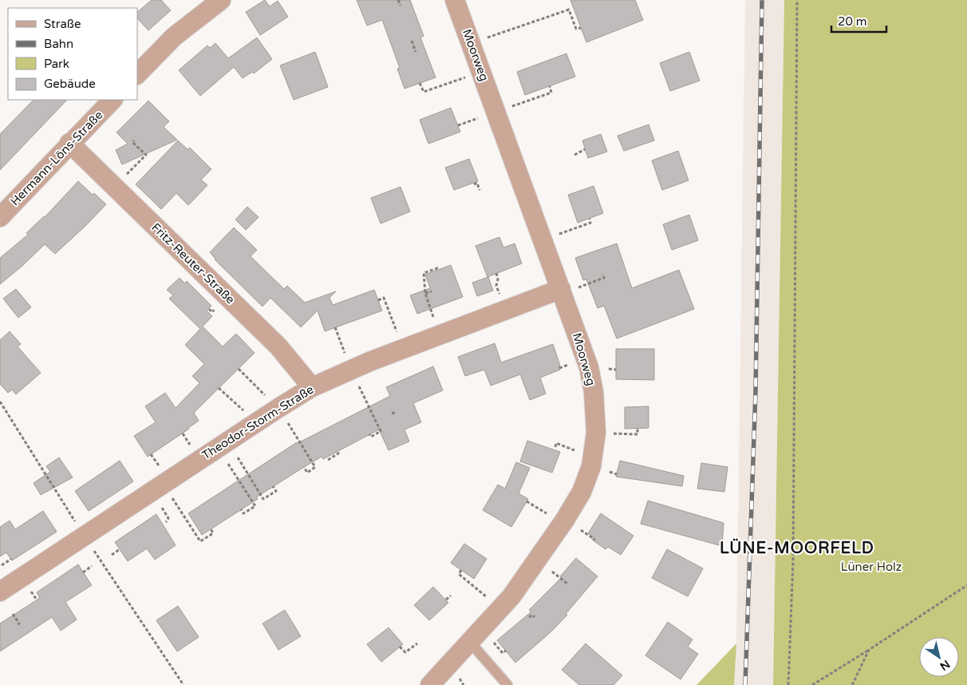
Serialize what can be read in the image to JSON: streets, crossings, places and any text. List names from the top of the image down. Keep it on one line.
{"streets":{"street":["Moorweg","Hermann-Löns-Straße","Fritz-Reuter-Straße","Theodor-Storm-Straße"]},"crossings":[["Moorweg","Theodor-Storm-Straße"],["Hermann-Löns-Straße","Fritz-Reuter-Straße"],["Fritz-Reuter-Straße","Theodor-Storm-Straße"]],"districts":["LÜNE-MOORFELD"],"parks":["Lüner Holz"],"legend":["Straße","Bahn","Park","Gebäude"],"scale_bar":"20 m","north":"bottom right"}
